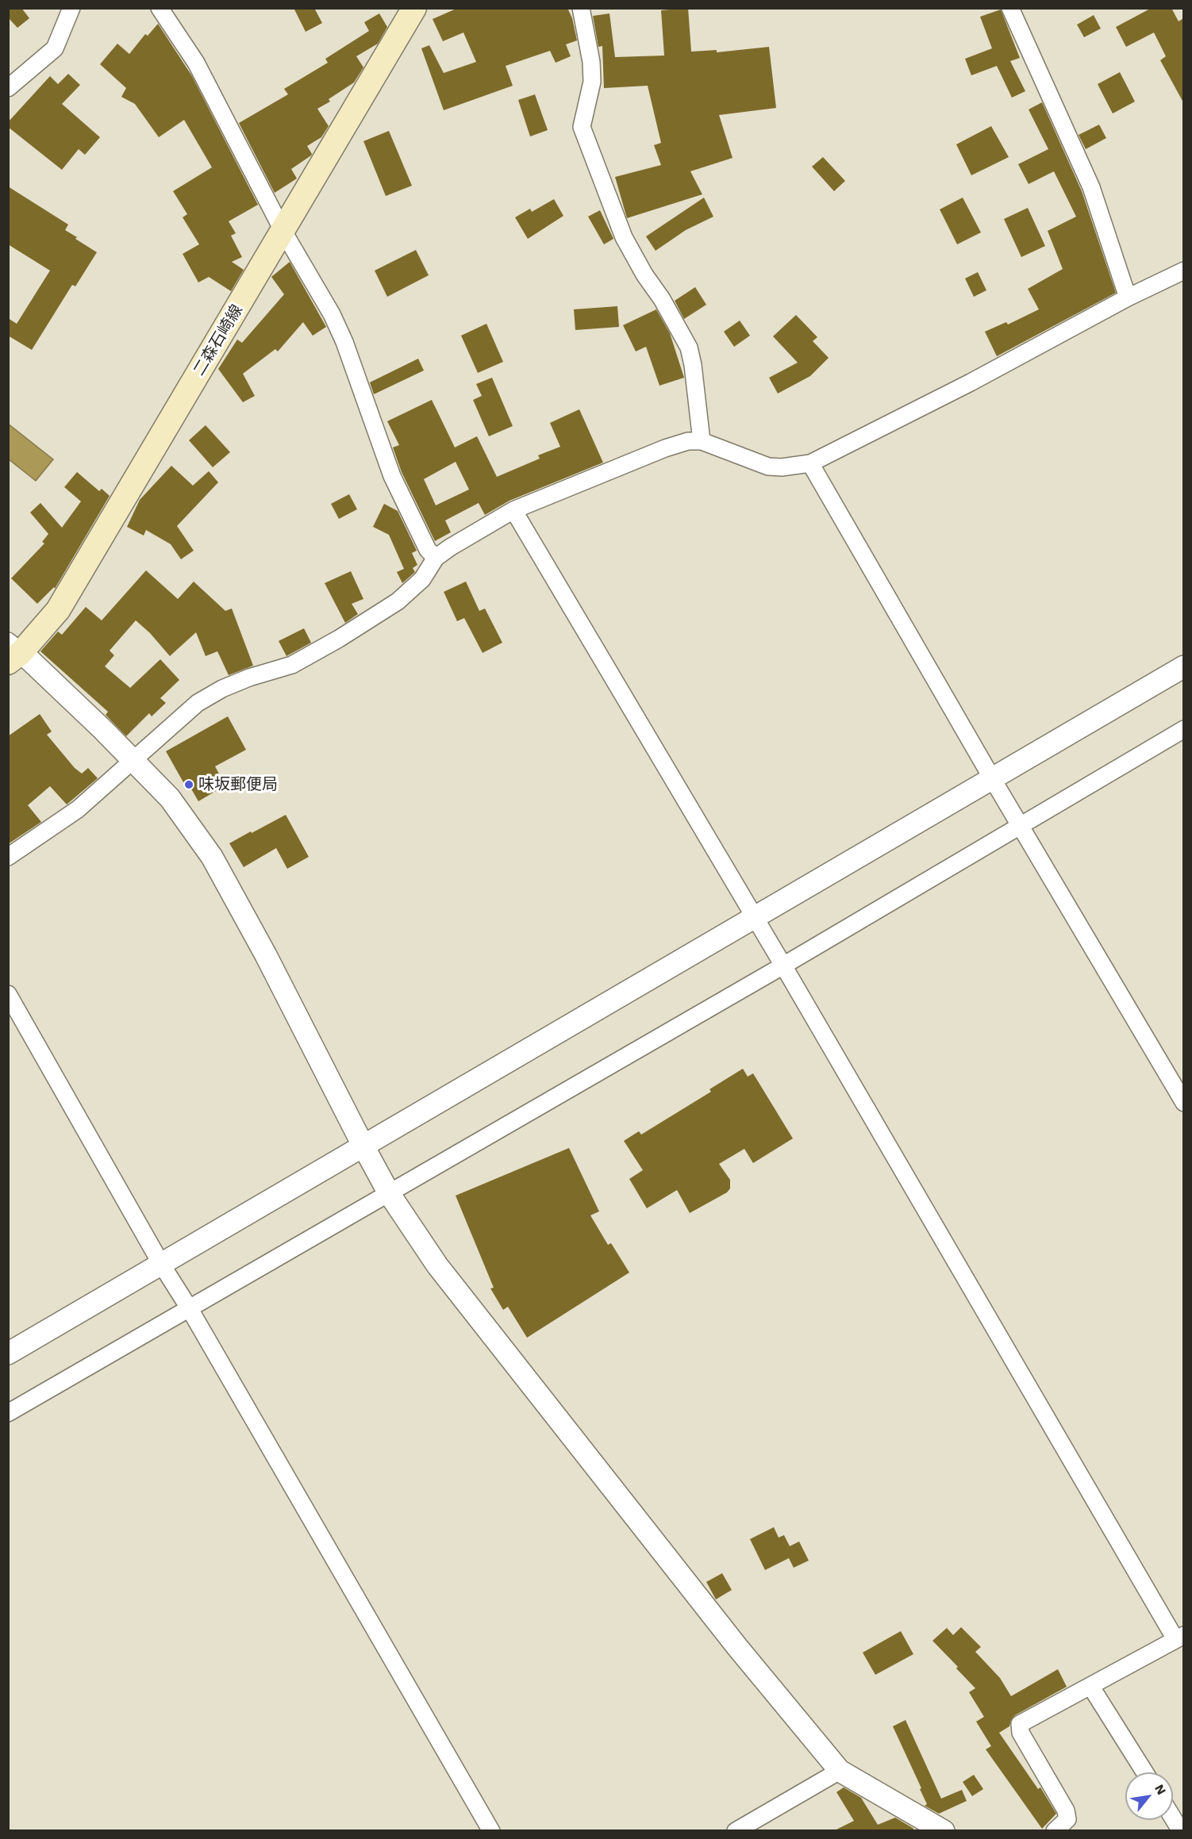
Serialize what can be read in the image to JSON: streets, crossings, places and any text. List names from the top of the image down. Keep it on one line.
{"streets":{"main road":["二森石崎線"]},"places":["味坂郵便局"],"north":"top right"}
